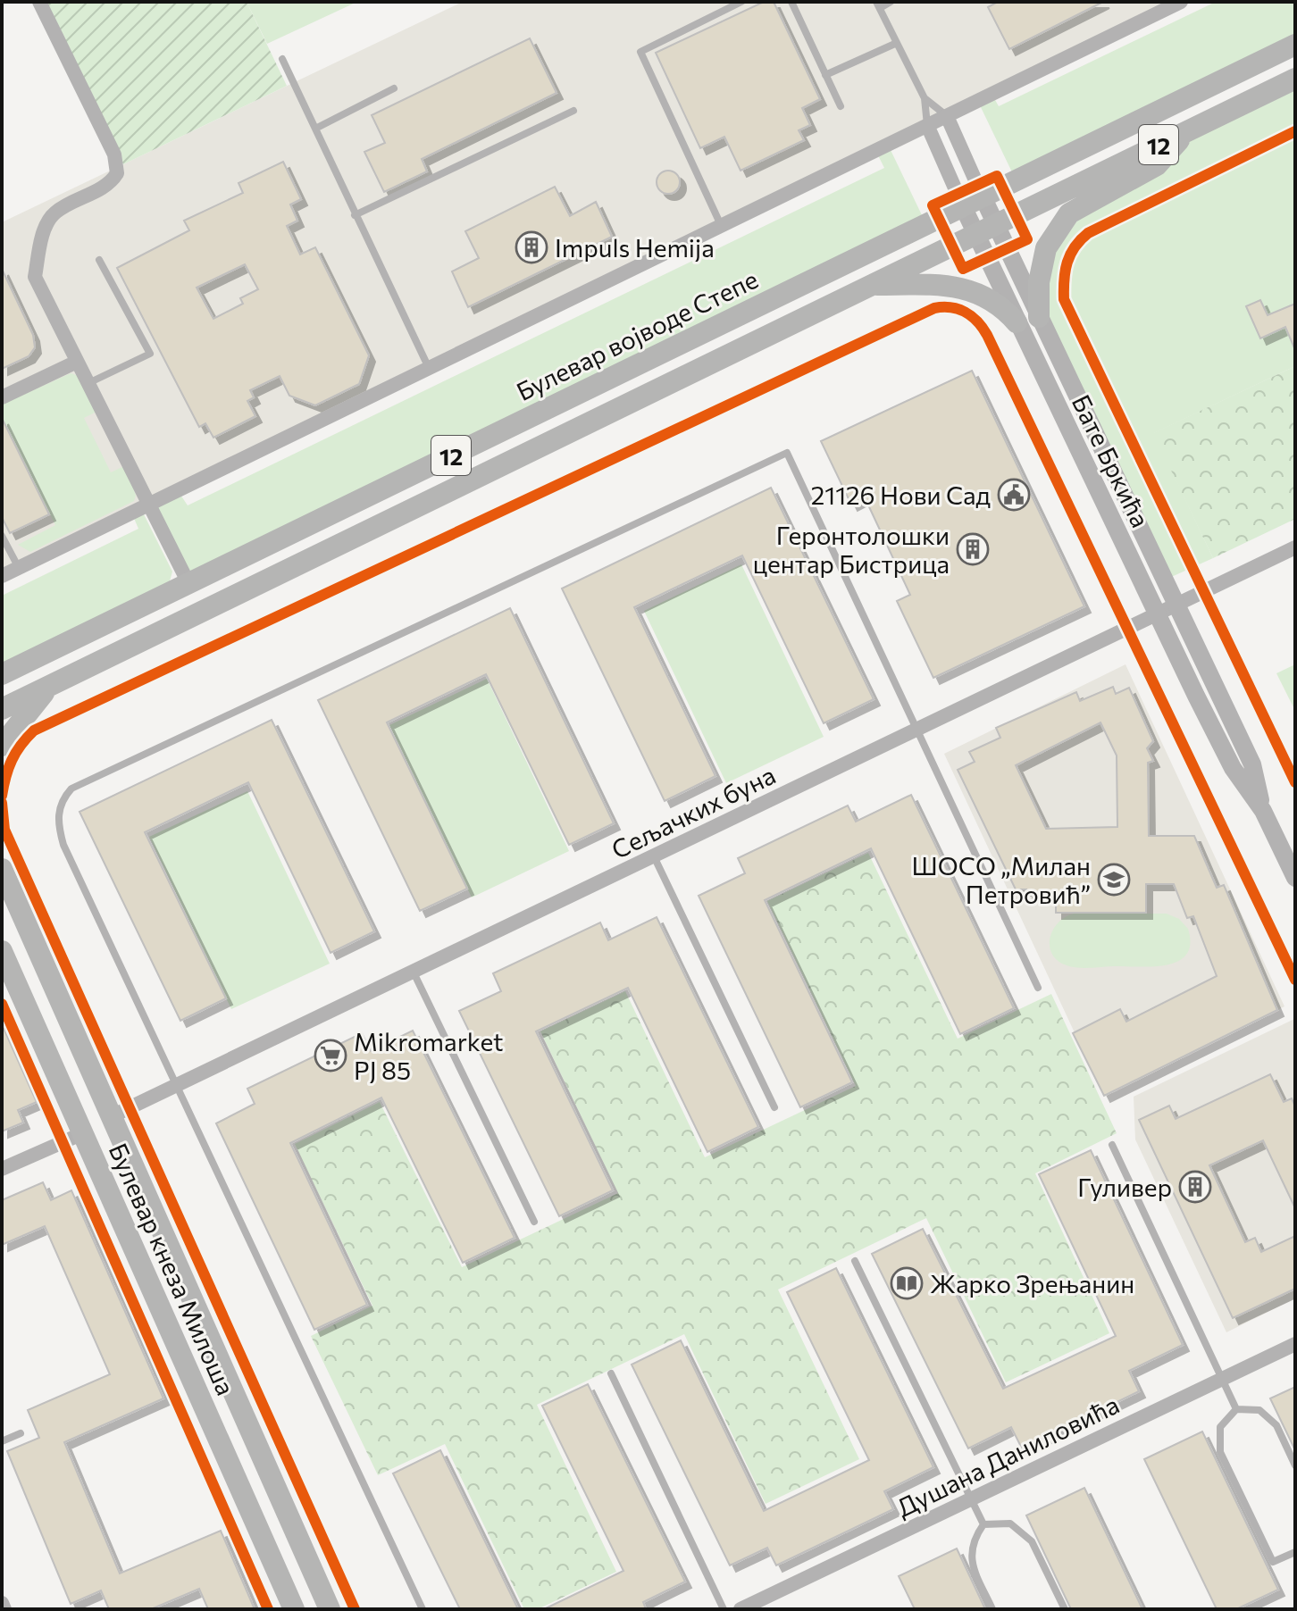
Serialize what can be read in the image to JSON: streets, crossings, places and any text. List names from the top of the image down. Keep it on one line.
{"streets":{"main road":["12","Булевар војводе Степе","Булевар кнеза Милоша"],"street":["Бате Бркића","Сељачких буна","Душана Даниловића"]},"crossings":[["12","Бате Бркића"],["Булевар војводе Степе","Бате Бркића"],["Бате Бркића","Сељачких буна"],["Сељачких буна","Булевар кнеза Милоша"]],"places":{"building":["Impuls Hemija","Геронтолошки центар Бистрица","Гуливер"],"public building":["21126 Нови Сад"],"school or university":["ШОСО „Милан Петровић”"],"supermarket":["Mikromarket PJ 85"],"library":["Жарко Зрењанин"]}}
